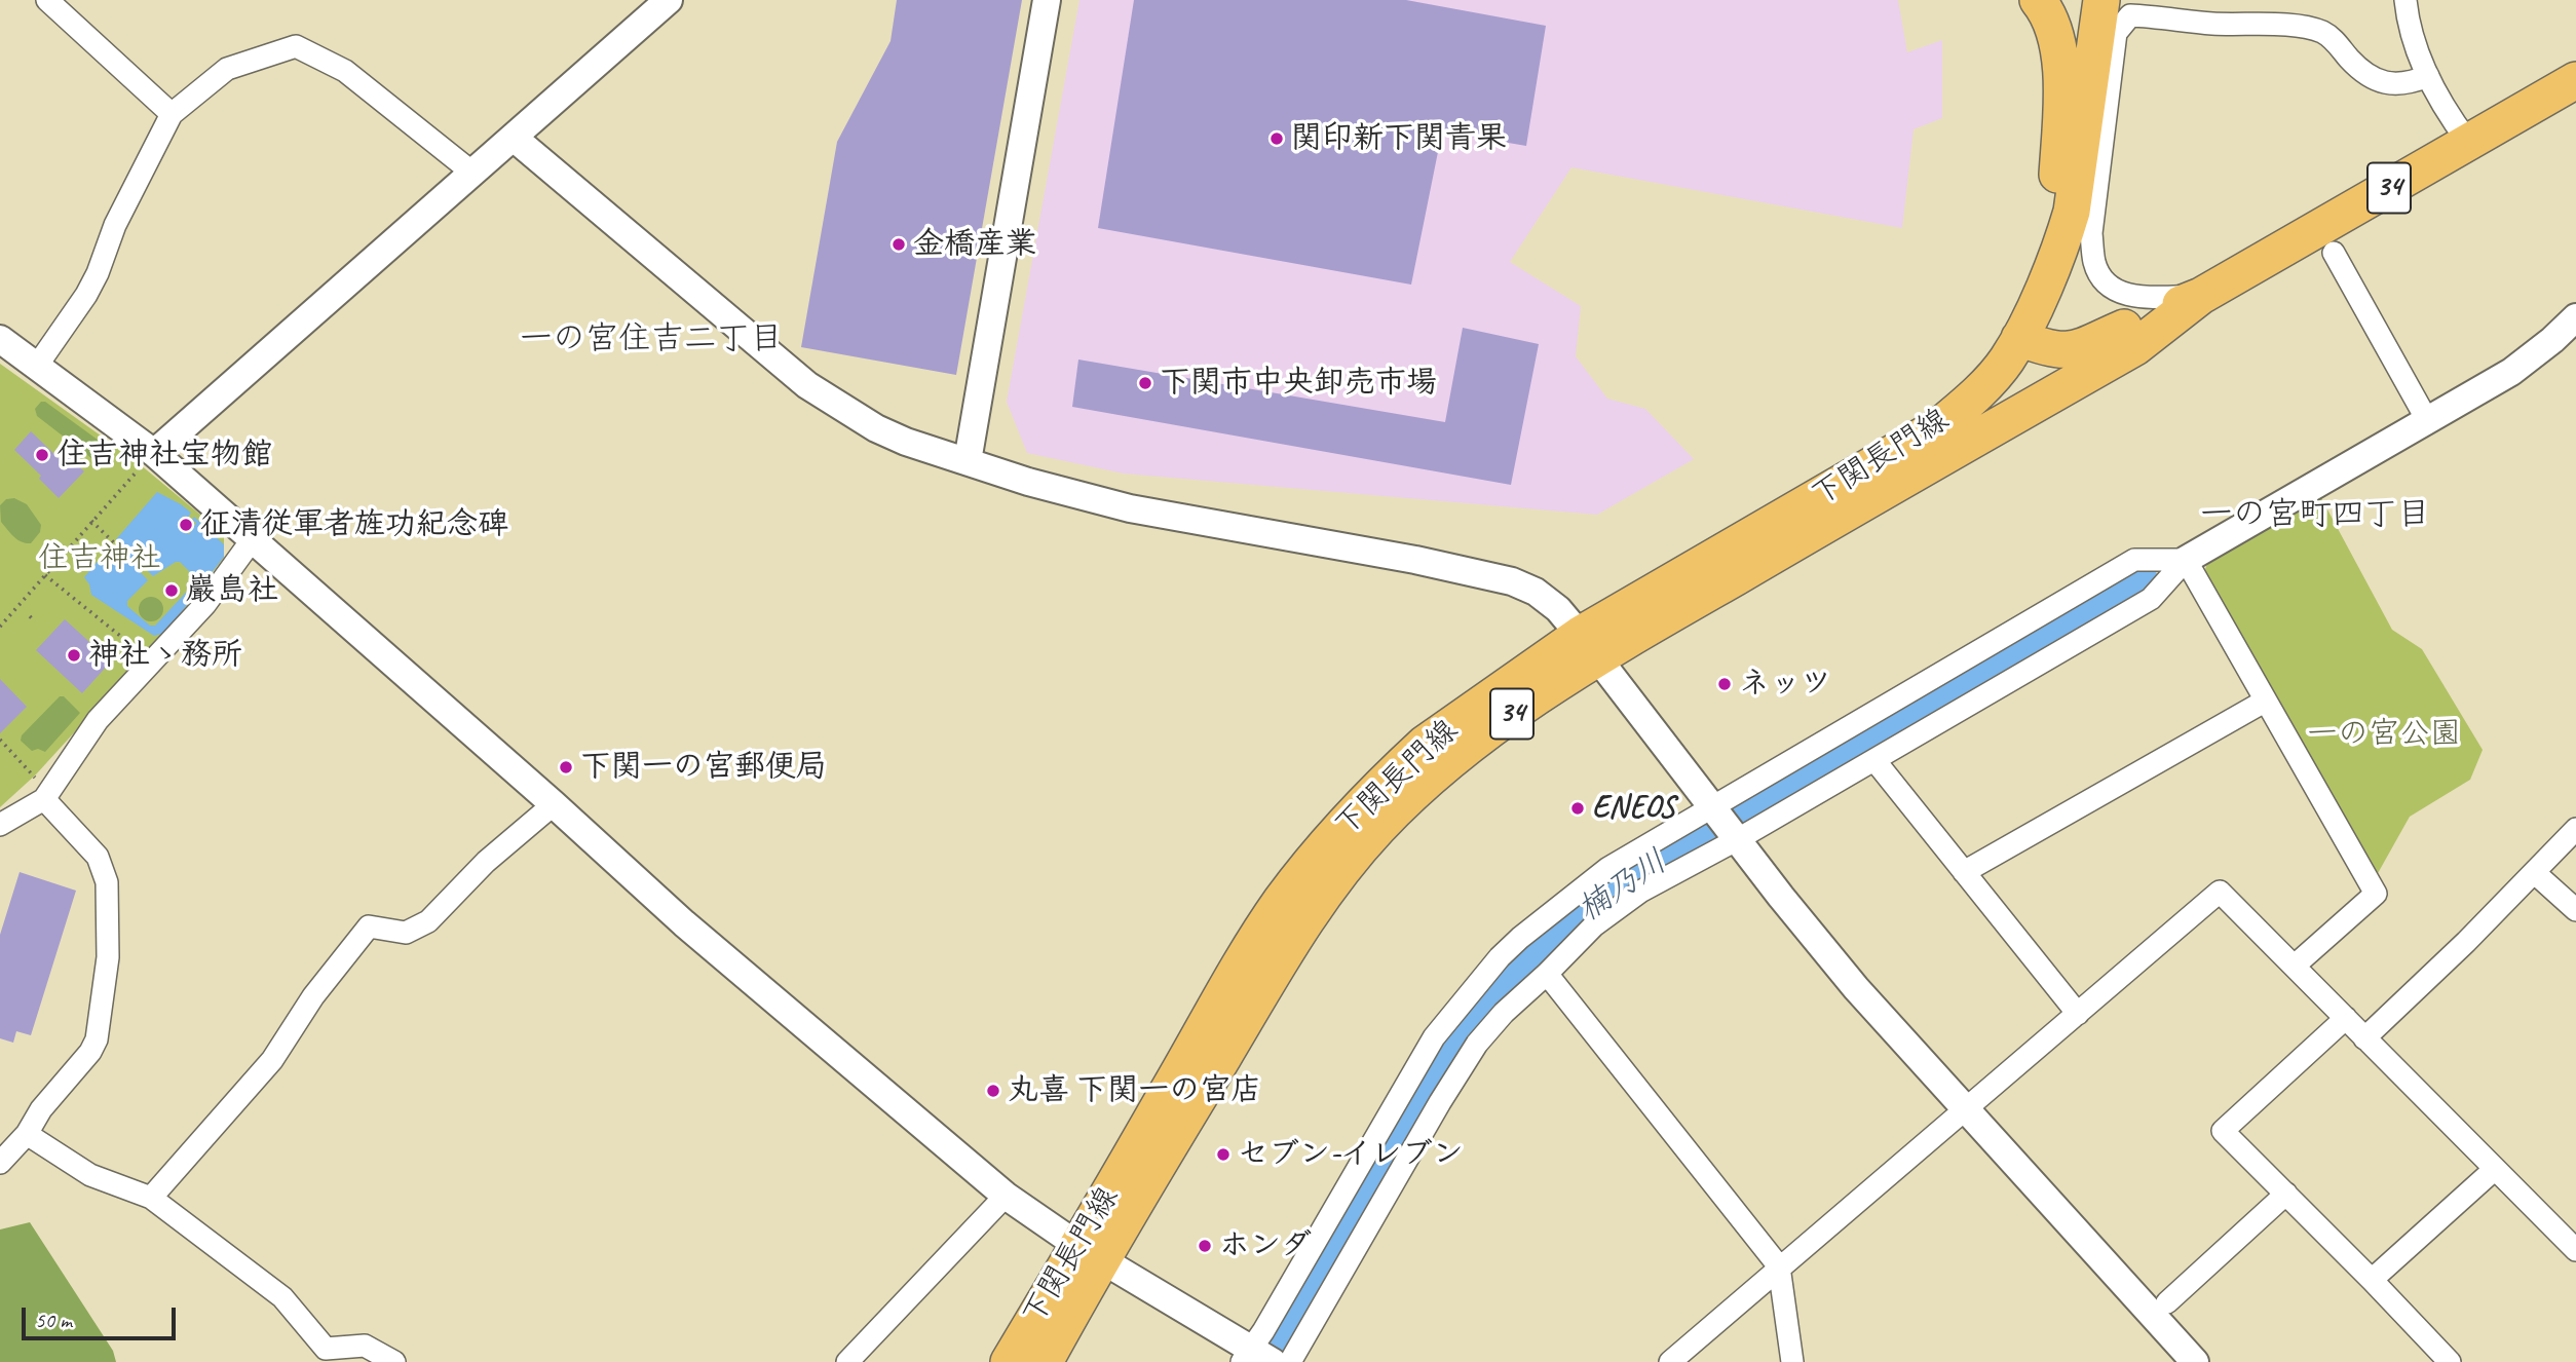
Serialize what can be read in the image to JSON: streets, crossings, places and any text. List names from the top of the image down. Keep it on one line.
{"streets":{"main road":["34","下関長門線"]},"districts":["一の宮住吉二丁目","一の宮町四丁目"],"water":["楠乃川"],"parks":["住吉神社","一の宮公園"],"places":["関印新下関青果","金橋産業","下関市中央卸売市場","住吉神社宝物館","征清従軍者旌功紀念碑","巖島社","神社ゝ務所","ネッツ","下関一の宮郵便局","ENEOS","丸喜 下関一の宮店","セブン-イレブン","ホンダ"],"scale_bar":"50 m"}
